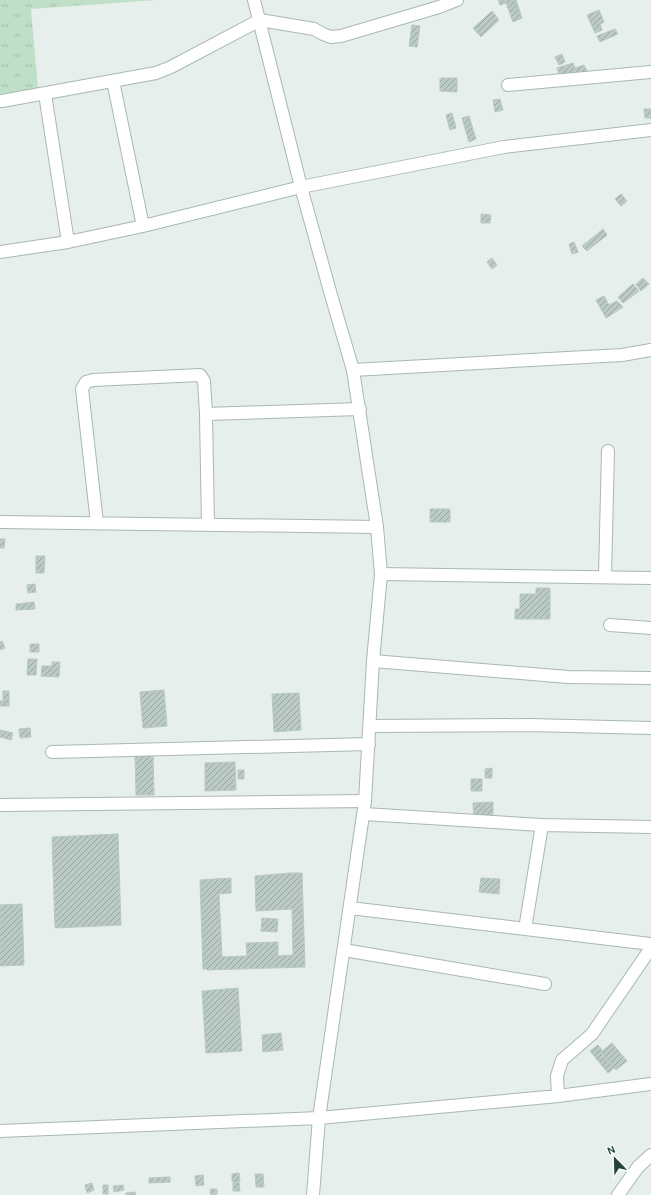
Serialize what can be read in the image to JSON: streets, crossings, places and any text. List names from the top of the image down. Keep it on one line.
{"north":"top left"}
